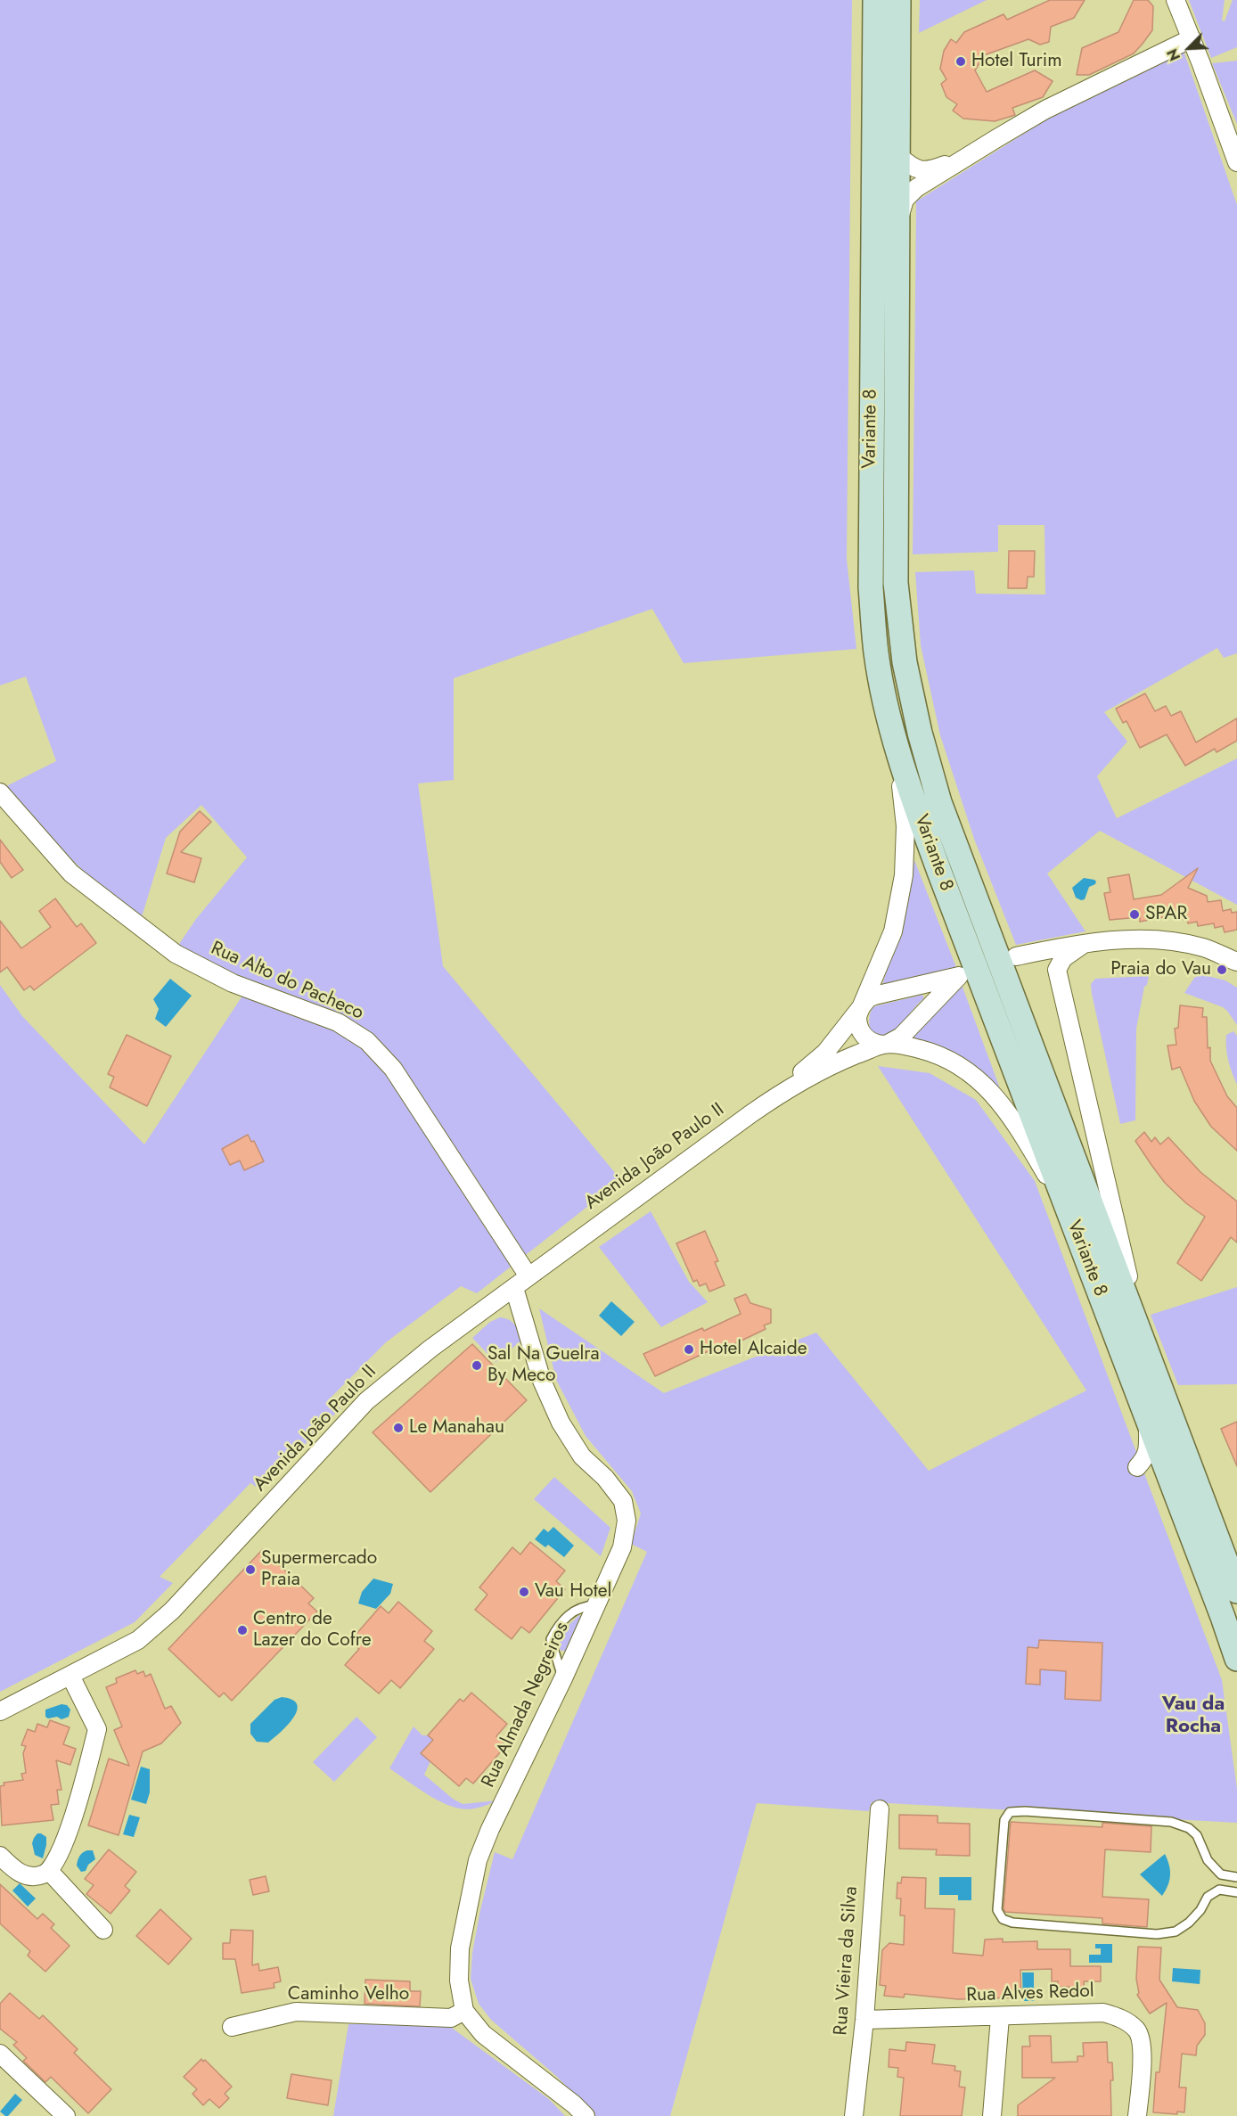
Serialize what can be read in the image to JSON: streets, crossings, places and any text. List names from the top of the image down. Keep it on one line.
{"streets":{"main road":["Variante 8"],"street":["Rua Alto do Pacheco","Avenida João Paulo II","Rua Almada Negreiros","Rua Vieira da Silva","Rua Alves Redol","Caminho Velho"]},"crossings":[["Rua Alto do Pacheco","Avenida João Paulo II"],["Avenida João Paulo II","Rua Almada Negreiros"],["Rua Almada Negreiros","Caminho Velho"],["Rua Vieira da Silva","Rua Alves Redol"]],"districts":["Vau da Rocha"],"places":["Hotel Turim","SPAR","Praia do Vau","Hotel Alcaide","Sal Na Guelra By Meco","Le Manahau","Supermercado Praia","Vau Hotel","Centro de Lazer do Cofre"],"north":"bottom left"}
